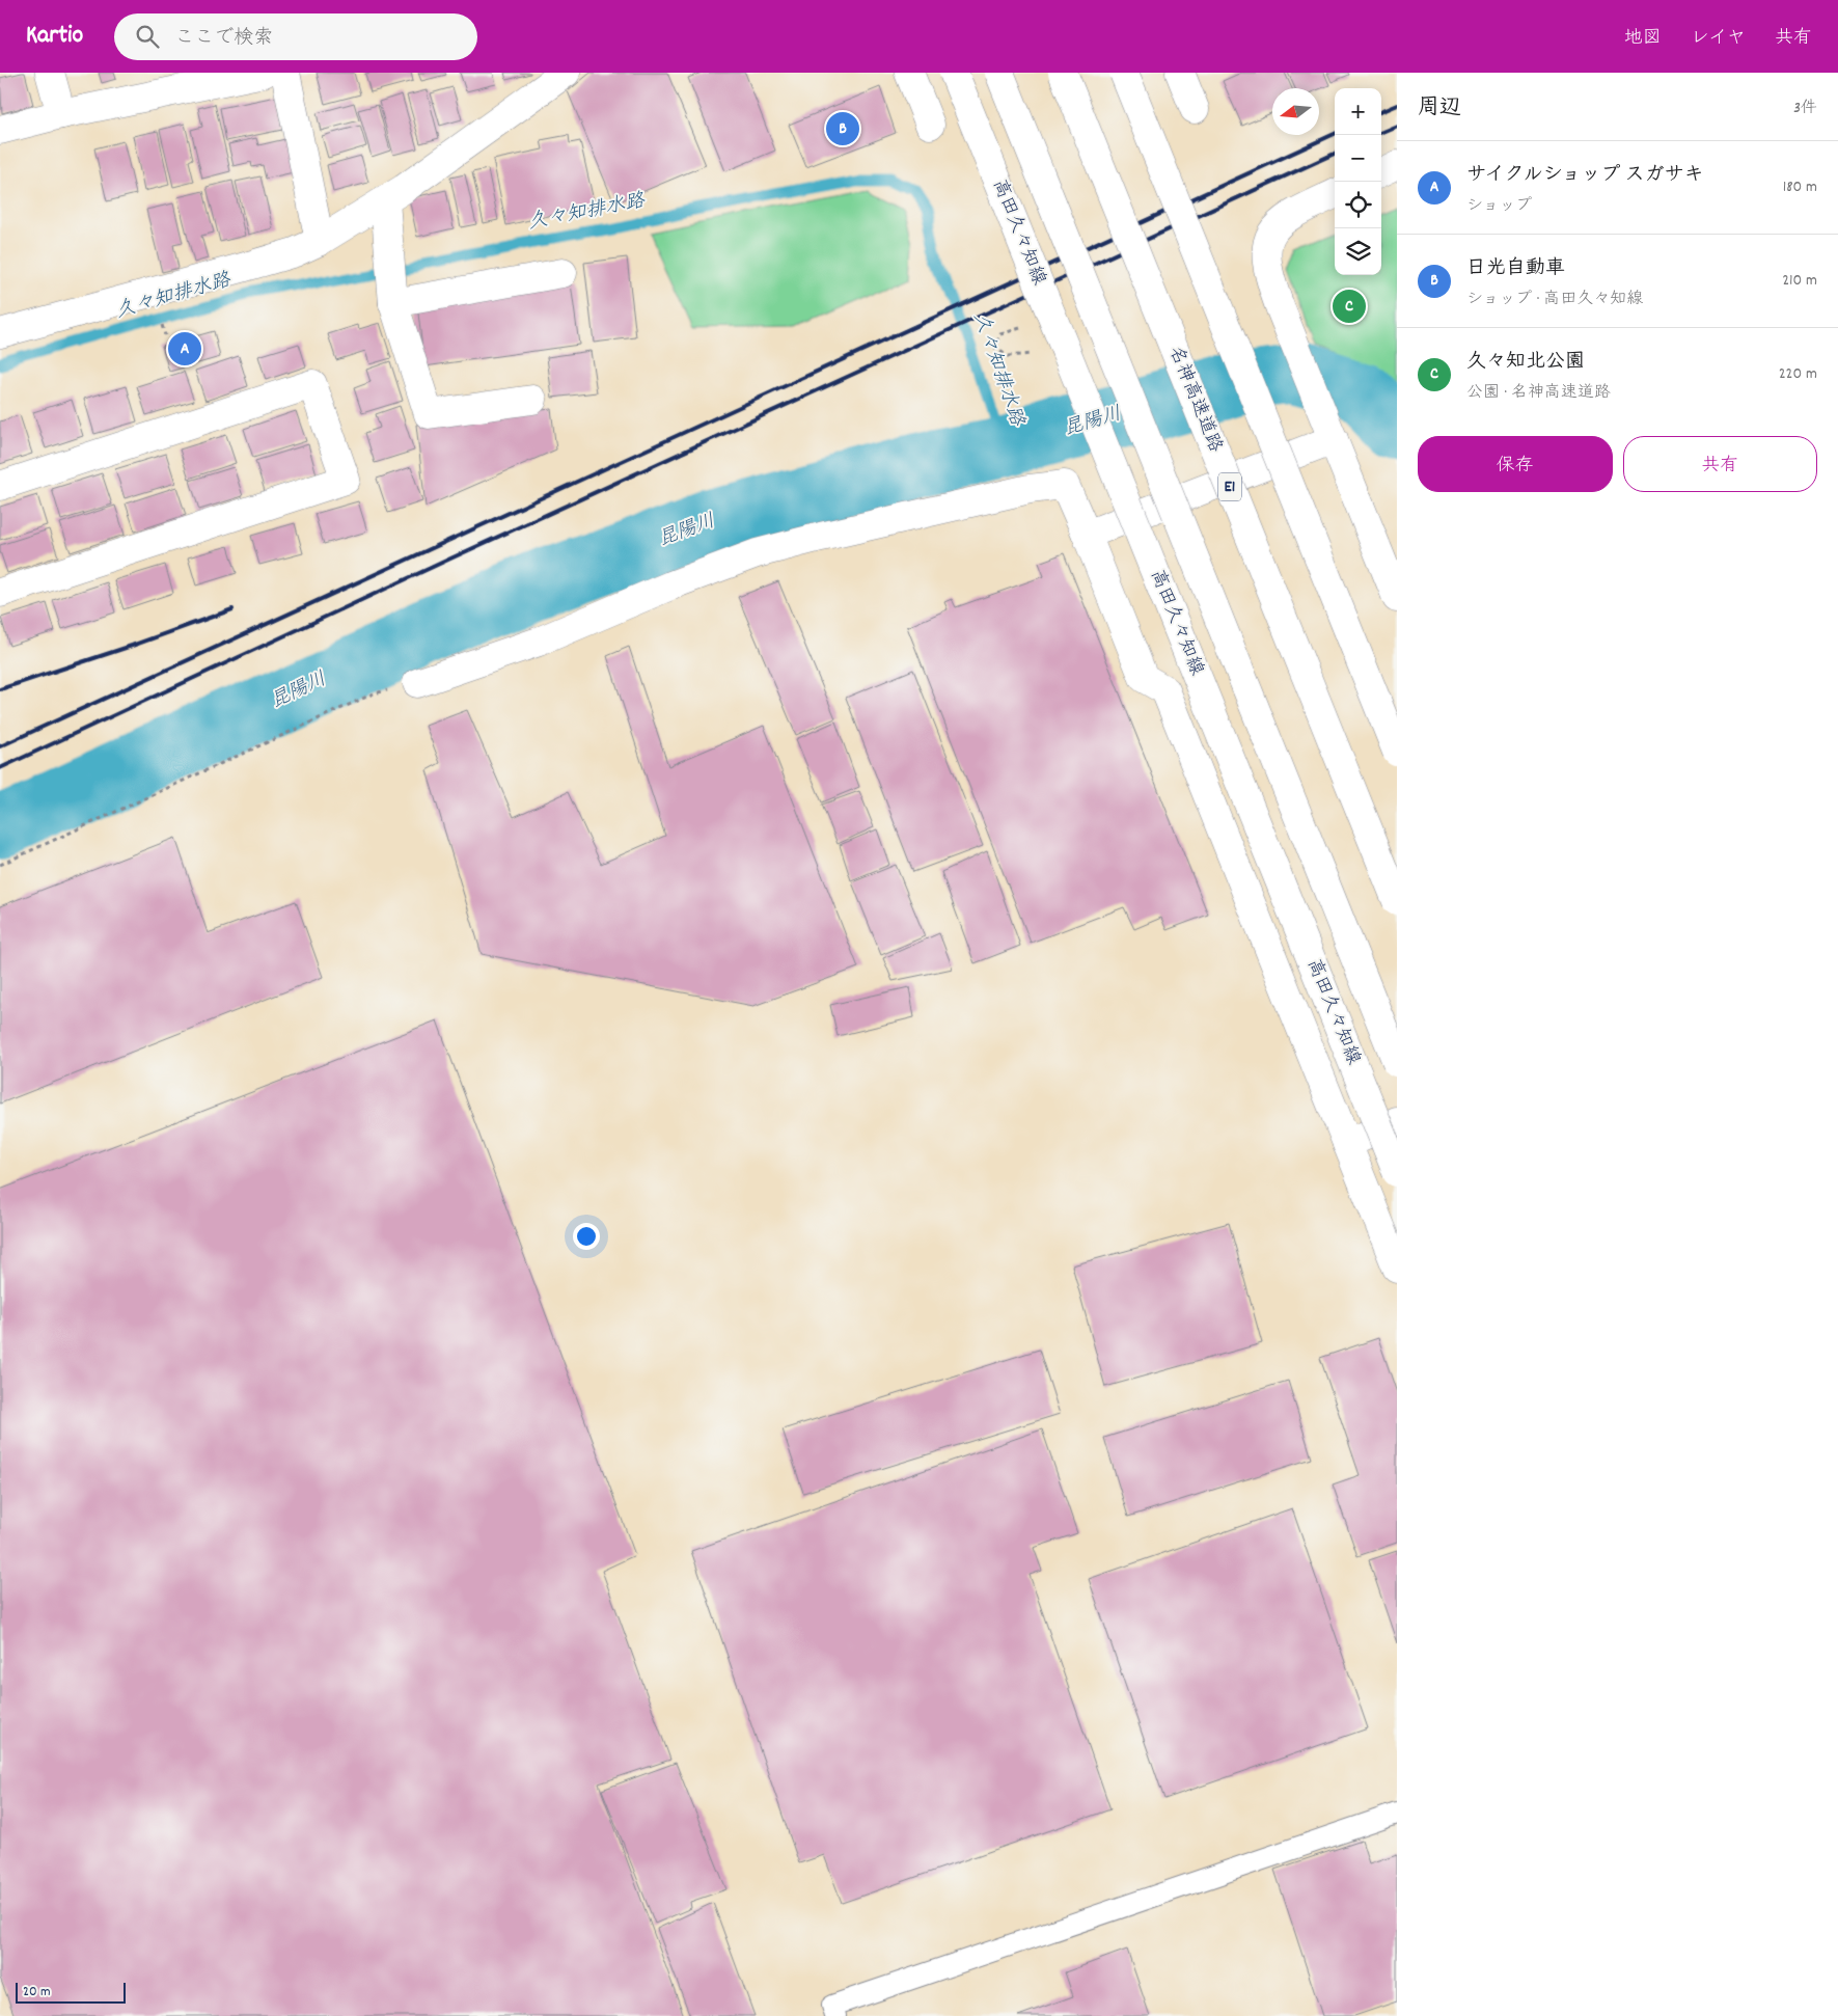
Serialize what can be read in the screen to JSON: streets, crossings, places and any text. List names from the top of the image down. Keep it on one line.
{"streets":{"main road":["高田久々知線","名神高速道路","E1"]},"water":["久々知排水路","昆陽川"],"scale_bar":"20 m","north":"left","page":{"header":"Kartio","search":"ここで検索","nav":["地図","レイヤ","共有"],"heading":["周辺","3件"],"map_buttons":["+","−"],"pins":["B","C","A"],"list":[{"mark":"A","name":"サイクルショップ スガサキ","note":"ショップ","value":"180 m"},{"mark":"B","name":"日光自動車","note":"ショップ · 高田久々知線","value":"210 m"},{"mark":"C","name":"久々知北公園","note":"公園 · 名神高速道路","value":"220 m"}],"buttons":["保存","共有"],"scale":"20 m"}}
